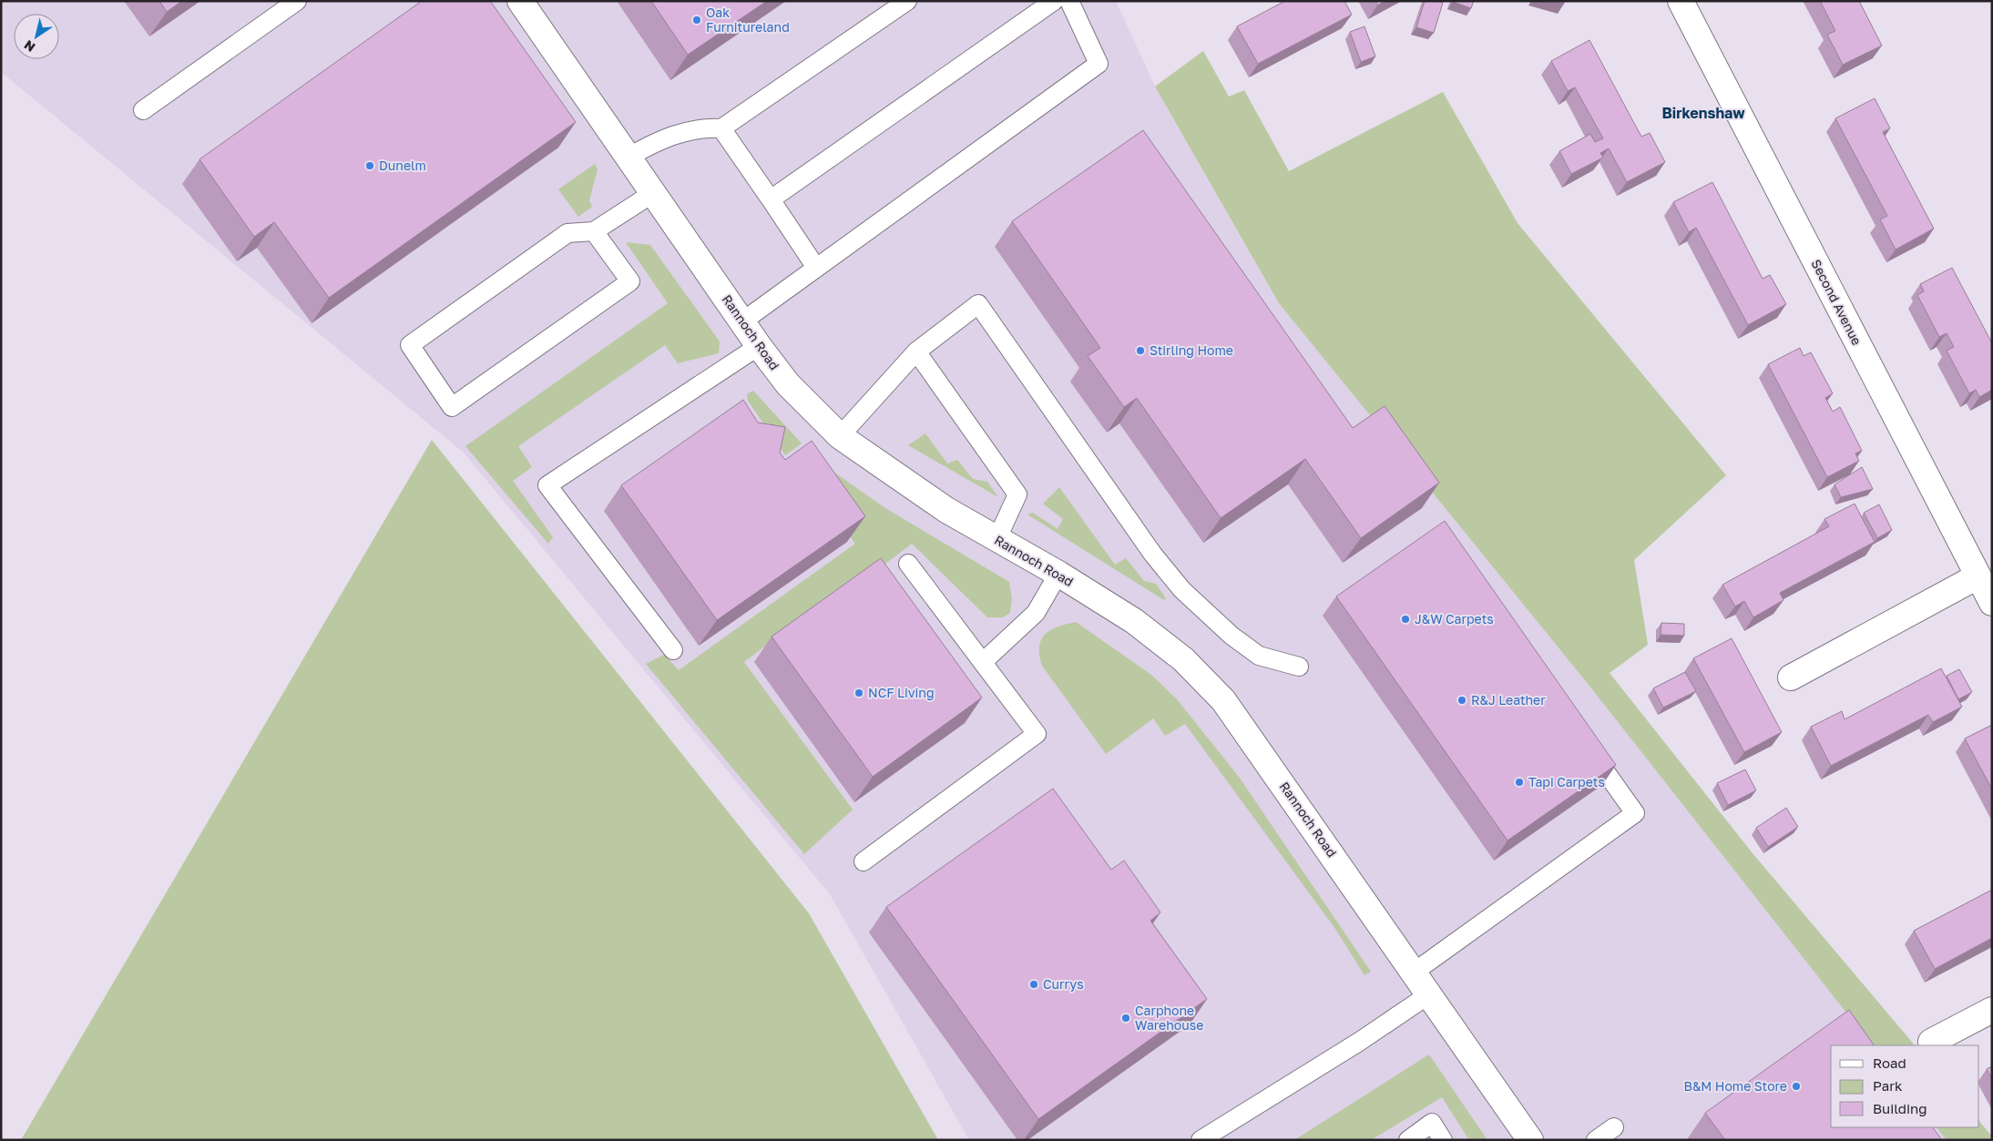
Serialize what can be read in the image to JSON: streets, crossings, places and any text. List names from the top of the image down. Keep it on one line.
{"streets":{"street":["Second Avenue","Rannoch Road"]},"districts":["Birkenshaw"],"places":["Oak Furnitureland","Dunelm","Stirling Home","J&W Carpets","NCF Living","R&J Leather","Tapi Carpets","Currys","Carphone Warehouse","B&M Home Store"],"legend":["Road","Park","Building"],"north":"bottom left"}
